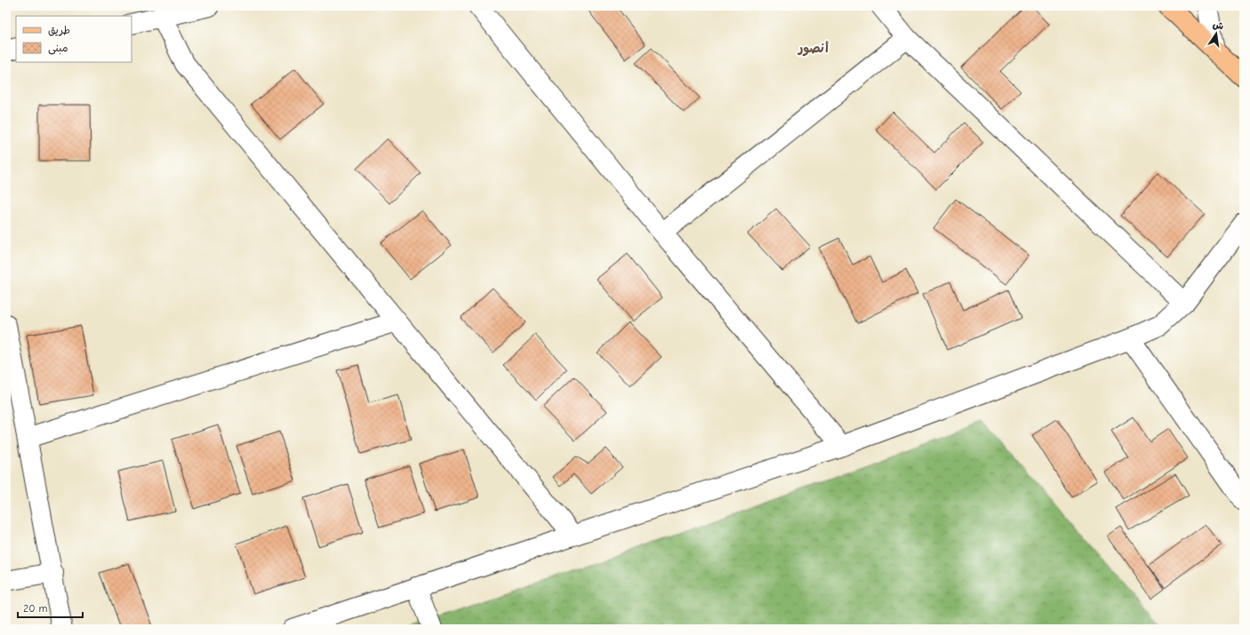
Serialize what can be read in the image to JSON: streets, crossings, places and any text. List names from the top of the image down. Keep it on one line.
{"districts":["أنصور"],"legend":["طريق","مبنى"],"scale_bar":"20 m","north":"top"}
